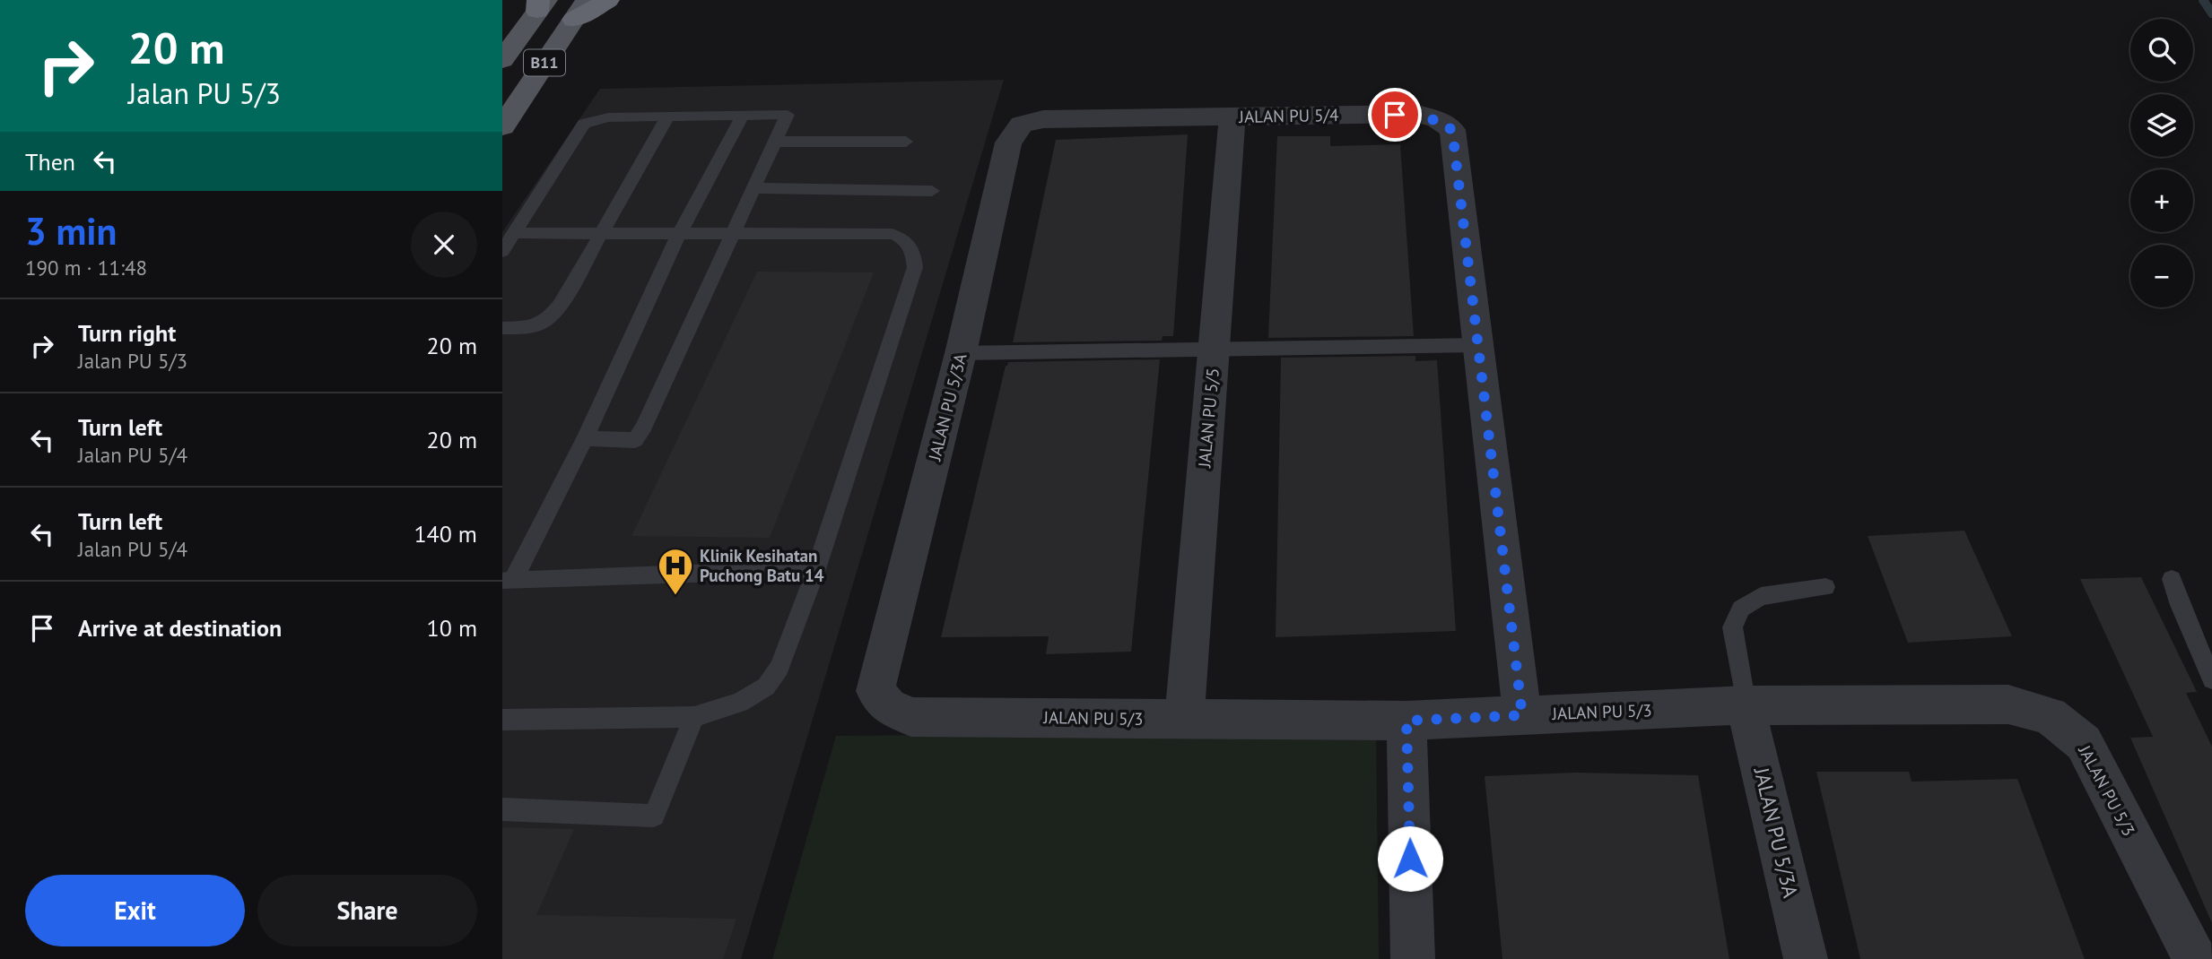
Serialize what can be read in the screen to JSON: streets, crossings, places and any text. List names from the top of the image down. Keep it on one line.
{"streets":{"main road":["B11"],"street":["JALAN PU 5/4","JALAN PU 5/3A","JALAN PU 5/5","JALAN PU 5/3"]},"crossings":[["JALAN PU 5/4","JALAN PU 5/3A"],["JALAN PU 5/4","JALAN PU 5/5"],["JALAN PU 5/4","JALAN PU 5/3"],["JALAN PU 5/3A","JALAN PU 5/3"],["JALAN PU 5/5","JALAN PU 5/3"]],"places":{"hospital":["Klinik Kesihatan Puchong Batu 14"]},"page":{"turn":["20 m","Jalan PU 5/3"],"map_buttons":["+","−"],"then":"Then","heading":["3 min","190 m · 11:48"],"list":[{"name":"Turn right","note":"Jalan PU 5/3","value":"20 m"},{"name":"Turn left","note":"Jalan PU 5/4","value":"20 m"},{"name":"Turn left","note":"Jalan PU 5/4","value":"140 m"},{"name":"Arrive at destination","value":"10 m"}],"buttons":["Exit","Share"]}}
